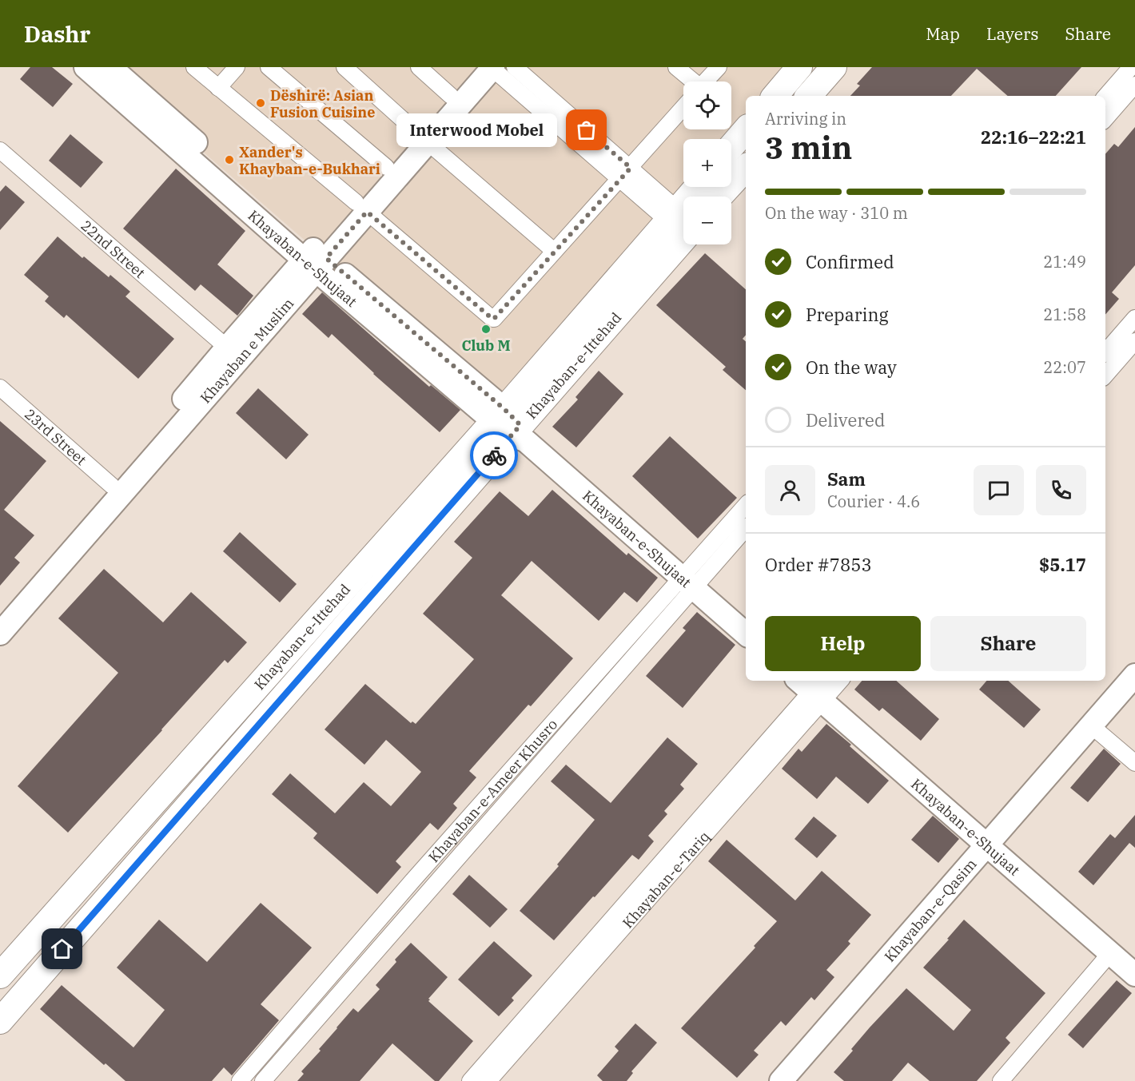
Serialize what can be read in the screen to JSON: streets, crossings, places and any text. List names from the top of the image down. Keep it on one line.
{"streets":{"main road":["Khayaban-e-Ittehad"],"street":["22nd Street","Khayaban-e-Shujaat","Khayaban e Muslim","23rd Street","Khayaban-e-Ameer Khusro","Khayaban-e-Tariq","Khayaban-e-Qasim"]},"crossings":[["22nd Street","Khayaban e Muslim"],["Khayaban-e-Shujaat","Khayaban e Muslim"],["Khayaban-e-Shujaat","Khayaban-e-Ittehad"],["Khayaban-e-Shujaat","Khayaban-e-Ameer Khusro"],["Khayaban-e-Shujaat","Khayaban-e-Tariq"],["Khayaban-e-Shujaat","Khayaban-e-Qasim"],["Khayaban e Muslim","23rd Street"]],"places":["Dëshirë: Asian Fusion Cuisine","Interwood Mobel","Xander's Khayban-e-Bukhari","Club M"],"page":{"header":"Dashr","nav":["Map","Layers","Share"],"map_buttons":["+","−"],"heading":["3 min","Arriving in","22:16–22:21"],"panel":["Sam","Courier · 4.6","Order #7853","$5.17"],"bubble":"Interwood Mobel","bar":"On the way · 310 m","list":[["Confirmed","21:49"],["Preparing","21:58"],["On the way","22:07"],"Delivered"],"buttons":["Help","Share"]}}
